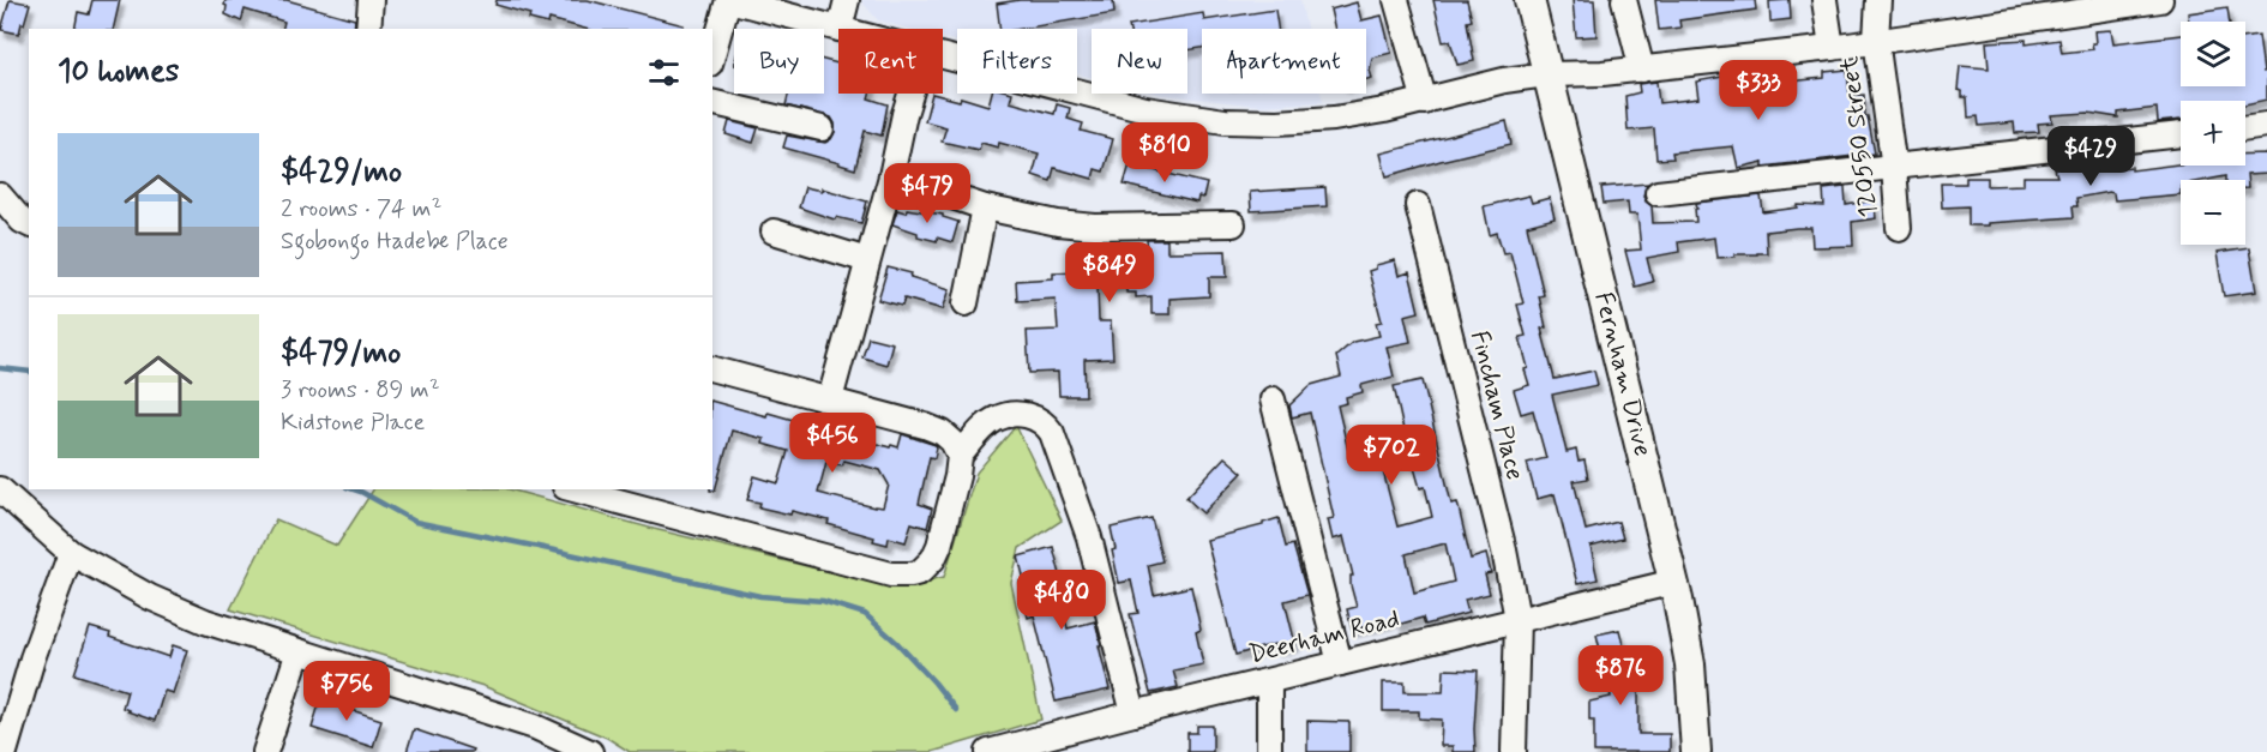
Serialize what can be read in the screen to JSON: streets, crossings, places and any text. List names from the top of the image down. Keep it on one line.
{"streets":{"street":["120550 Street","Fernham Drive","Fincham Place","Deerham Road"]},"crossings":[["Fernham Drive","Deerham Road"],["Fincham Place","Deerham Road"]],"page":{"map_buttons":["+","−"],"chip":["Buy","Rent","Filters","New","Apartment"],"heading":"10 homes","price":["$333","$810","$429","$479","$849","$456","$702","$480","$876","$756"],"list":[{"name":"$429/mo","note":"2 rooms · 74 m² · Sgobongo Hadebe Place"},{"name":"$479/mo","note":"3 rooms · 89 m² · Kidstone Place"}]}}
